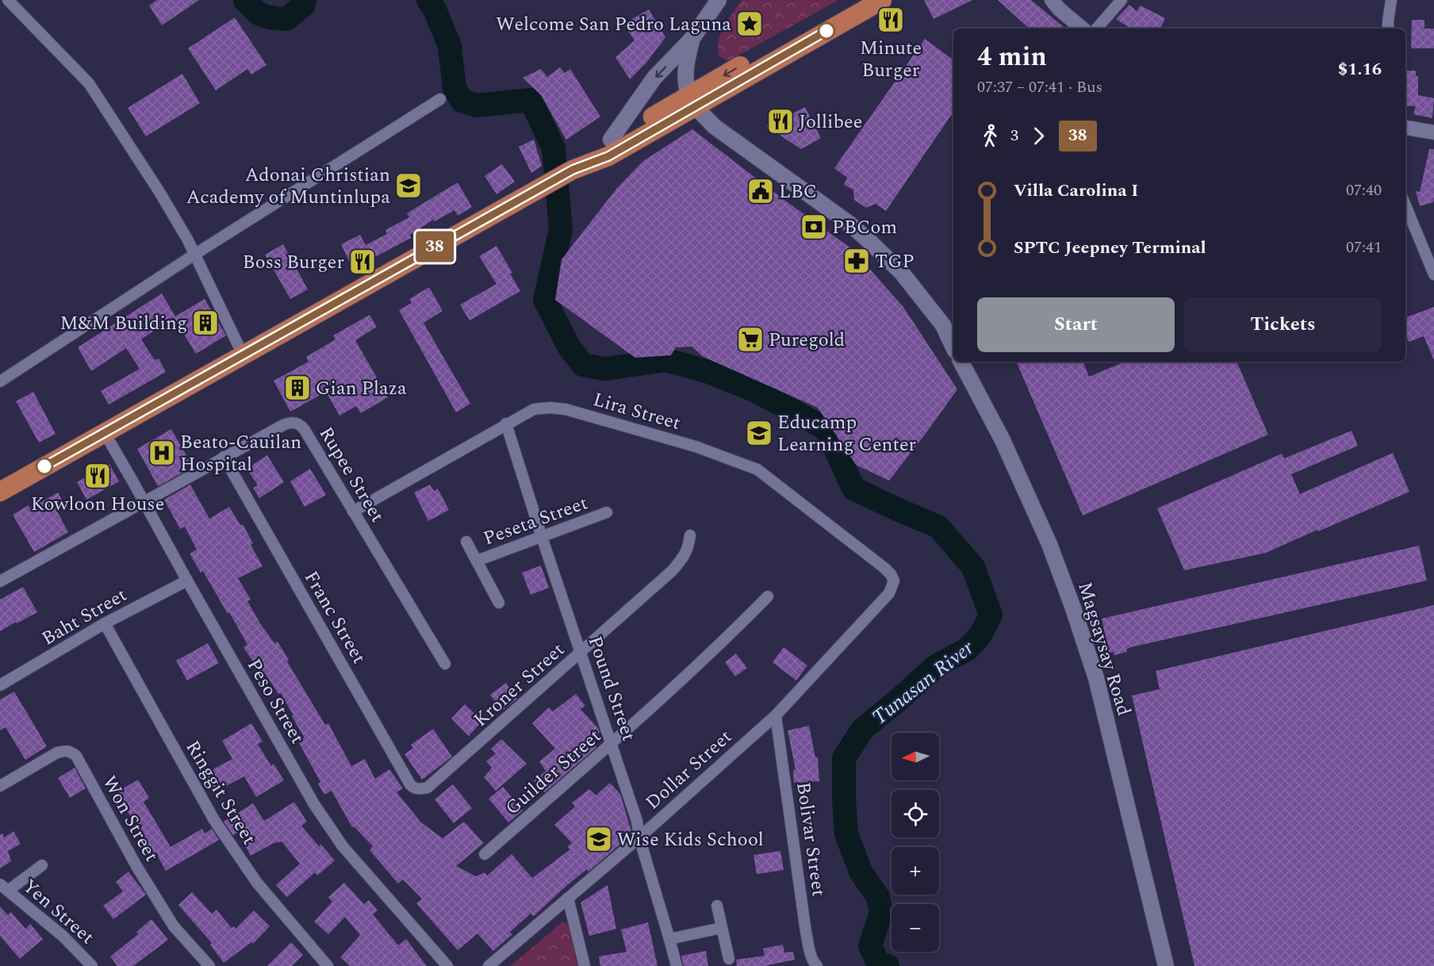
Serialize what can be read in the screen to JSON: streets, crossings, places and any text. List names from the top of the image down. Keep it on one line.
{"streets":{"main road":["Magsaysay Road"],"street":["Lira Street","Rupee Street","Peseta Street","Baht Street","Franc Street","Kroner Street","Pound Street","Peso Street","Dollar Street","Guilder Street","Ringgit Street","Won Street","Bolivar Street","Yen Street"]},"crossings":[["Lira Street","Rupee Street"],["Lira Street","Pound Street"],["Lira Street","Dollar Street"],["Rupee Street","Franc Street"],["Rupee Street","Peso Street"],["Peseta Street","Pound Street"],["Baht Street","Peso Street"],["Baht Street","Ringgit Street"],["Franc Street","Kroner Street"],["Kroner Street","Pound Street"],["Pound Street","Dollar Street"],["Pound Street","Guilder Street"],["Dollar Street","Bolivar Street"]],"water":["Tunasan River"],"places":{"restaurant":["Minute Burger","Jollibee","Boss Burger","Kowloon House"],"place":["Welcome San Pedro Laguna"],"school or university":["Adonai Christian Academy of Muntinlupa","Educamp Learning Center","Wise Kids School"],"public building":["LBC"],"bank":["PBCom"],"pharmacy":["TGP"],"building":["M&M Building","Gian Plaza"],"supermarket":["Puregold"],"hospital":["Beato-Cauilan Hospital"]},"lines":["bus line 38"],"north":"left","page":{"on_map":"38","heading":["4 min","07:37 – 07:41 · Bus","$1.16"],"legs":["3","38"],"list":[{"name":"Villa Carolina I","value":"07:40"},{"name":"SPTC Jeepney Terminal","value":"07:41"}],"buttons":["Start","Tickets"],"map_buttons":["+","−"]}}
